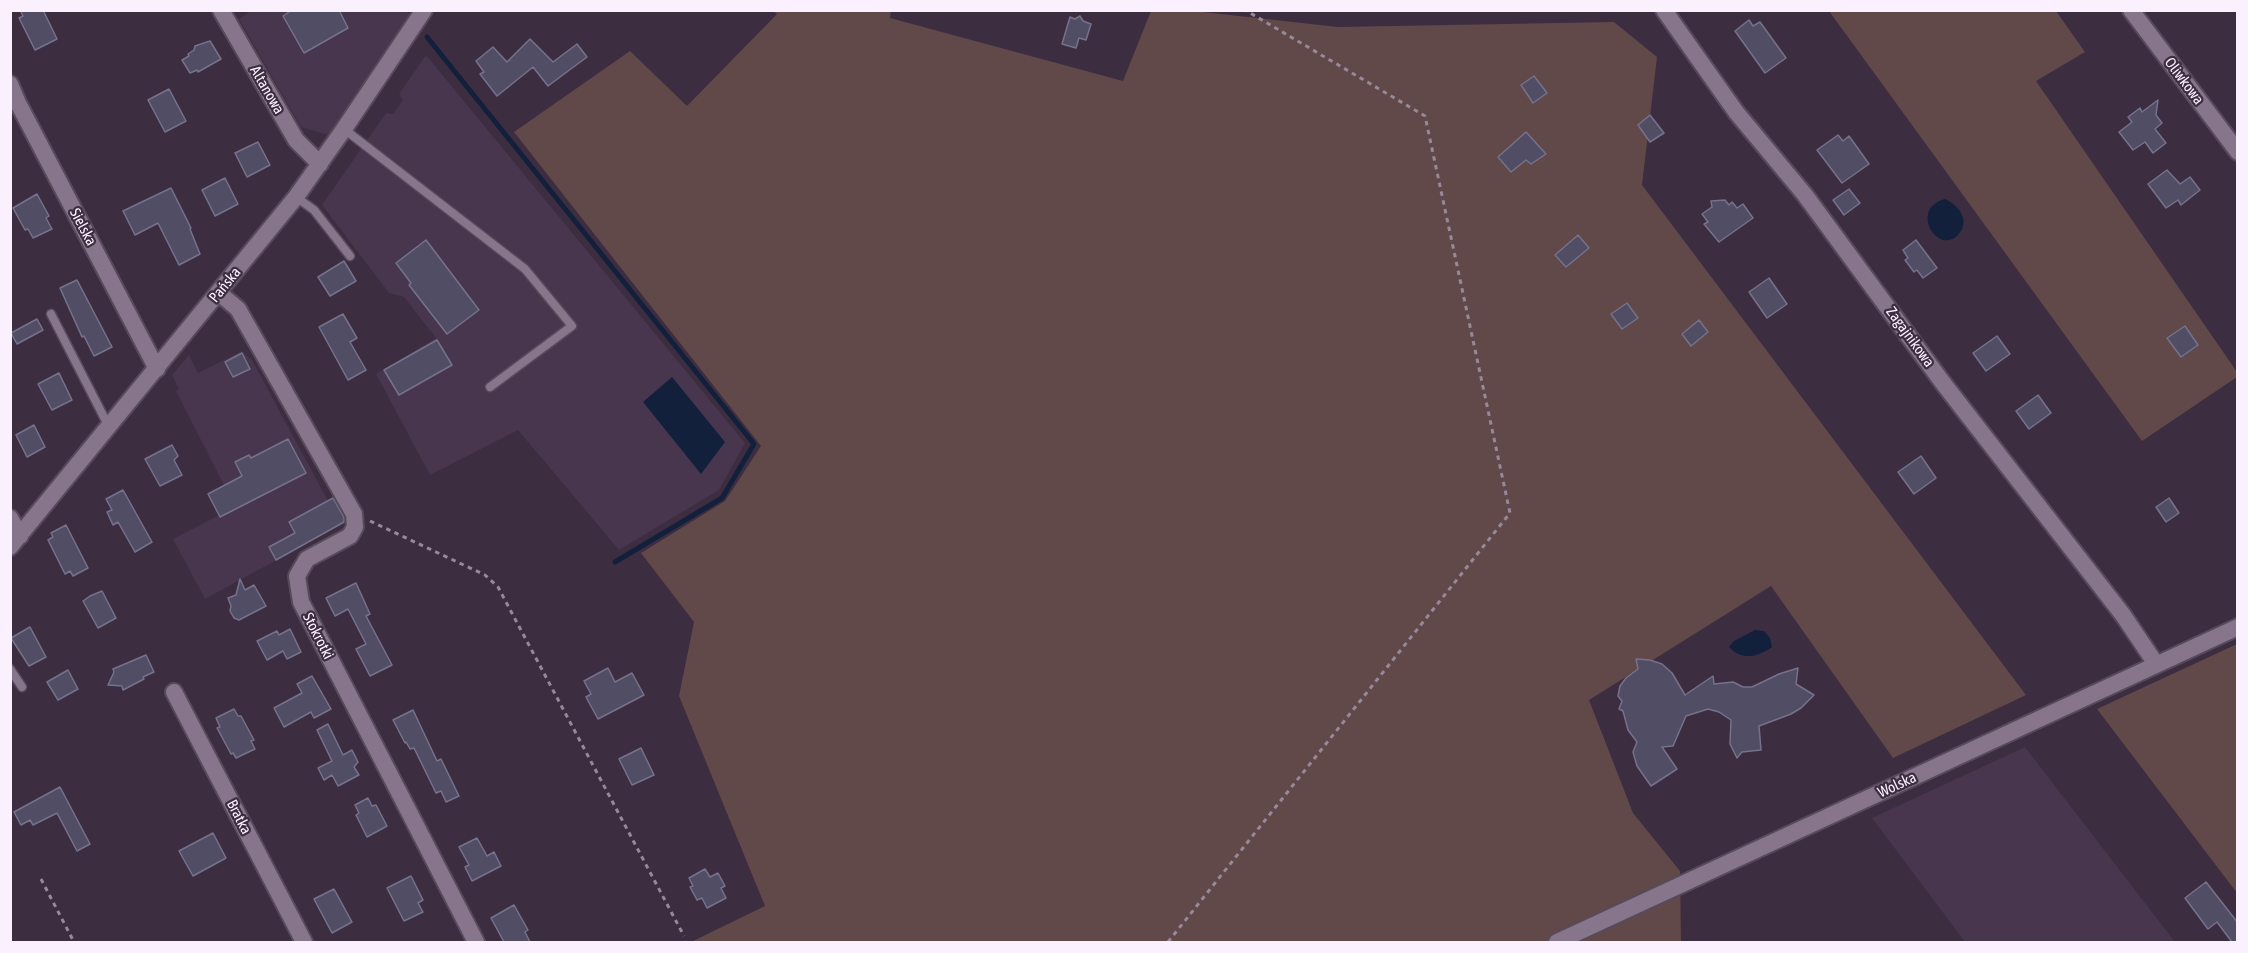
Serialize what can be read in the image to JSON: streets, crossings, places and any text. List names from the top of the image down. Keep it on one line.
{"streets":{"street":["Oliwkowa","Altanowa","Sielska","Pańska","Zagajnikowa","Stokrotki","Wolska","Bratka"]},"crossings":[["Altanowa","Pańska"],["Sielska","Pańska"],["Zagajnikowa","Wolska"]]}
